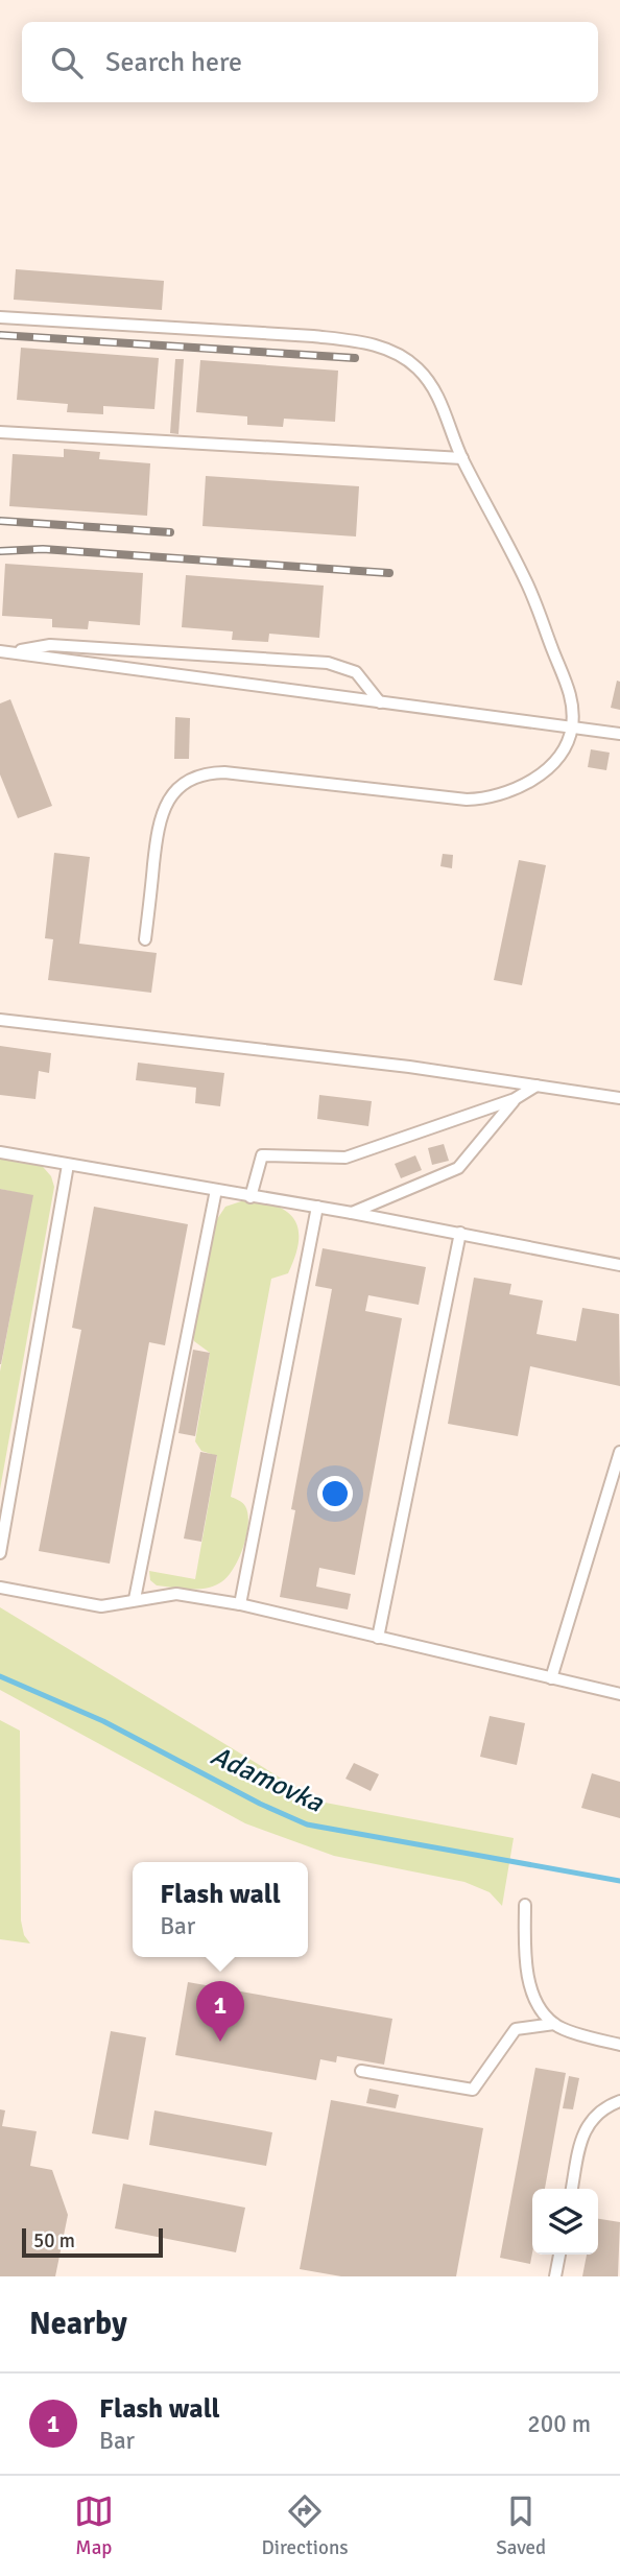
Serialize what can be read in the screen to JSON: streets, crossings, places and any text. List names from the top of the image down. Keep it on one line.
{"water":["Adamovka"],"scale_bar":"50 m","page":{"search":"Search here","popup":["Flash wall","Bar"],"pins":"1","scale":"50 m","heading":"Nearby","list":[{"mark":"1","name":"Flash wall","note":"Bar","value":"200 m"}],"nav":["Map","Directions","Saved"]}}
